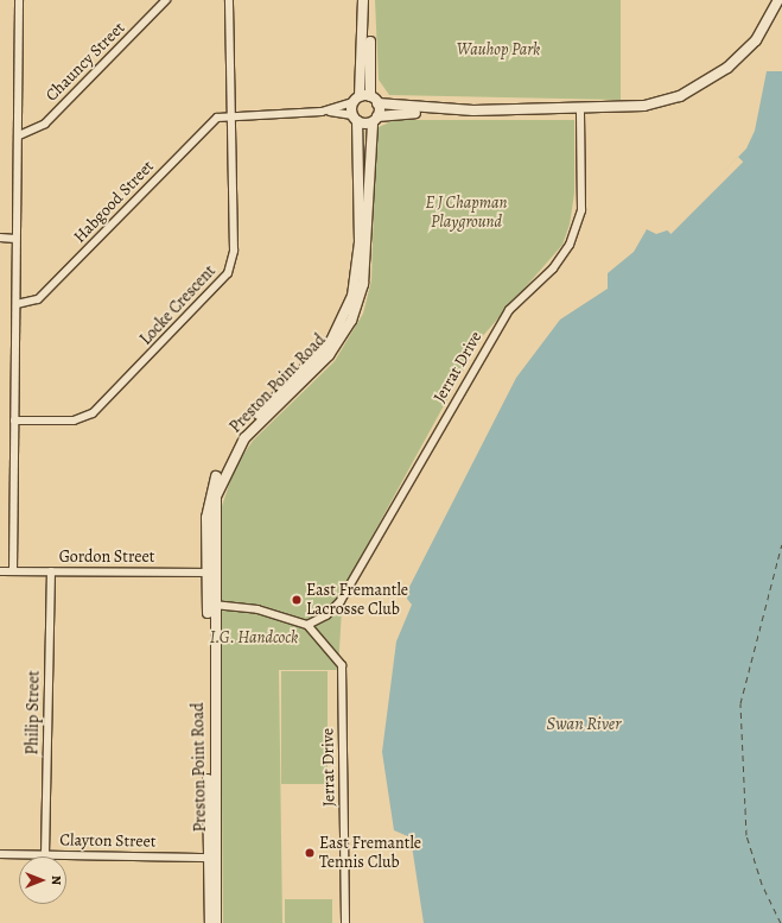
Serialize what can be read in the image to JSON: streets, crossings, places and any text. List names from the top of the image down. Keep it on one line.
{"streets":{"main road":["Preston Point Road"],"street":["Chauncy Street","Habgood Street","Locke Crescent","Jerrat Drive","Gordon Street","Philip Street","Clayton Street"]},"crossings":[["Habgood Street","Locke Crescent"],["Preston Point Road","Gordon Street"],["Preston Point Road","Clayton Street"],["Gordon Street","Philip Street"],["Philip Street","Clayton Street"]],"water":["Swan River"],"parks":["Wauhop Park","E J Chapman Playground","I.G. Handcock"],"places":["East Fremantle Lacrosse Club","East Fremantle Tennis Club"],"north":"right"}
